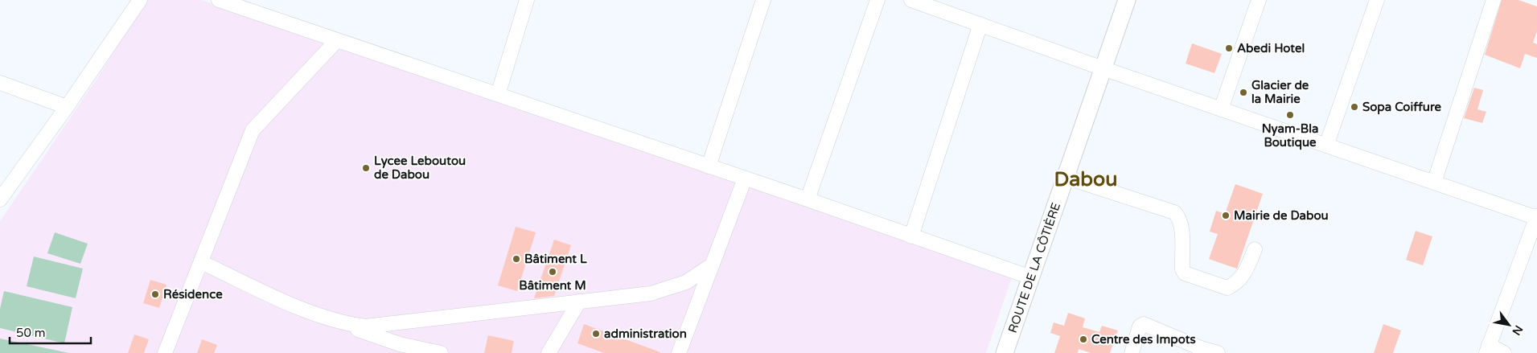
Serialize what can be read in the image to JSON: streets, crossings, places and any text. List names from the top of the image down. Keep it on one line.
{"streets":{"main road":["ROUTE DE LA CÔTIÈRE"]},"districts":["Dabou"],"places":["Abedi Hotel","Glacier de la Mairie","Sopa Coiffure","Nyam-Bla Boutique","Lycee Leboutou de Dabou","Mairie de Dabou","Bâtiment L","Bâtiment M","Résidence","administration","Centre des Impots"],"scale_bar":"50 m","north":"bottom right"}
